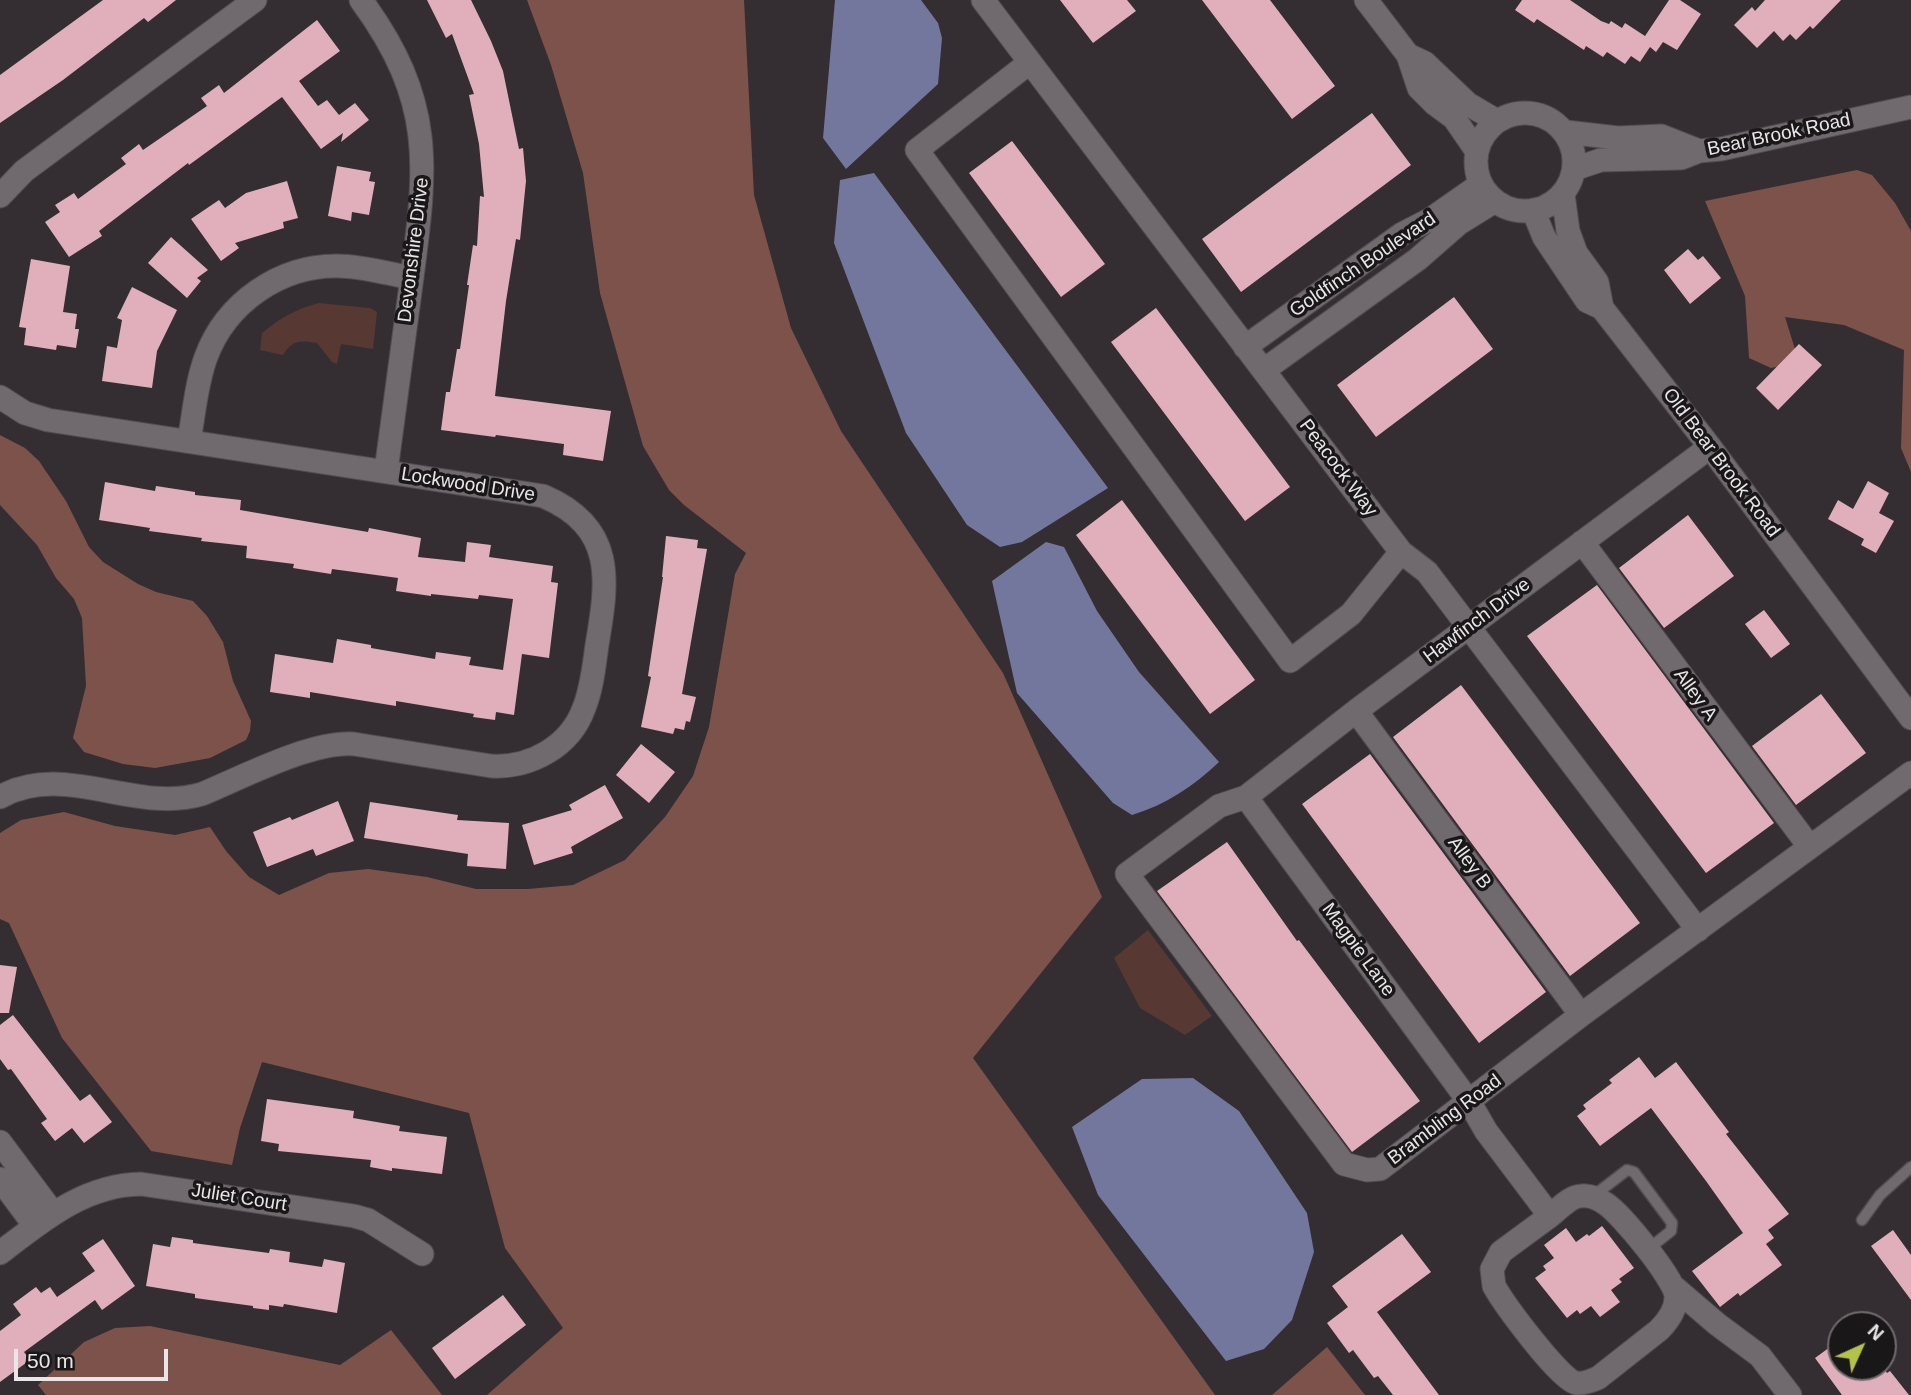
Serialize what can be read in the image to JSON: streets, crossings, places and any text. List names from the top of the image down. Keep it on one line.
{"streets":{"street":["Bear Brook Road","Devonshire Drive","Goldfinch Boulevard","Old Bear Brook Road","Peacock Way","Lockwood Drive","Hawfinch Drive","Alley A","Alley B","Magpie Lane","Brambling Road","Juliet Court"]},"crossings":[["Bear Brook Road","Goldfinch Boulevard"],["Bear Brook Road","Old Bear Brook Road"],["Devonshire Drive","Lockwood Drive"],["Goldfinch Boulevard","Old Bear Brook Road"],["Goldfinch Boulevard","Peacock Way"],["Old Bear Brook Road","Hawfinch Drive"],["Peacock Way","Hawfinch Drive"],["Peacock Way","Brambling Road"],["Hawfinch Drive","Alley A"],["Hawfinch Drive","Alley B"],["Hawfinch Drive","Magpie Lane"],["Hawfinch Drive","Brambling Road"],["Alley A","Brambling Road"],["Alley B","Brambling Road"],["Magpie Lane","Brambling Road"]],"scale_bar":"50 m","north":"top right"}
